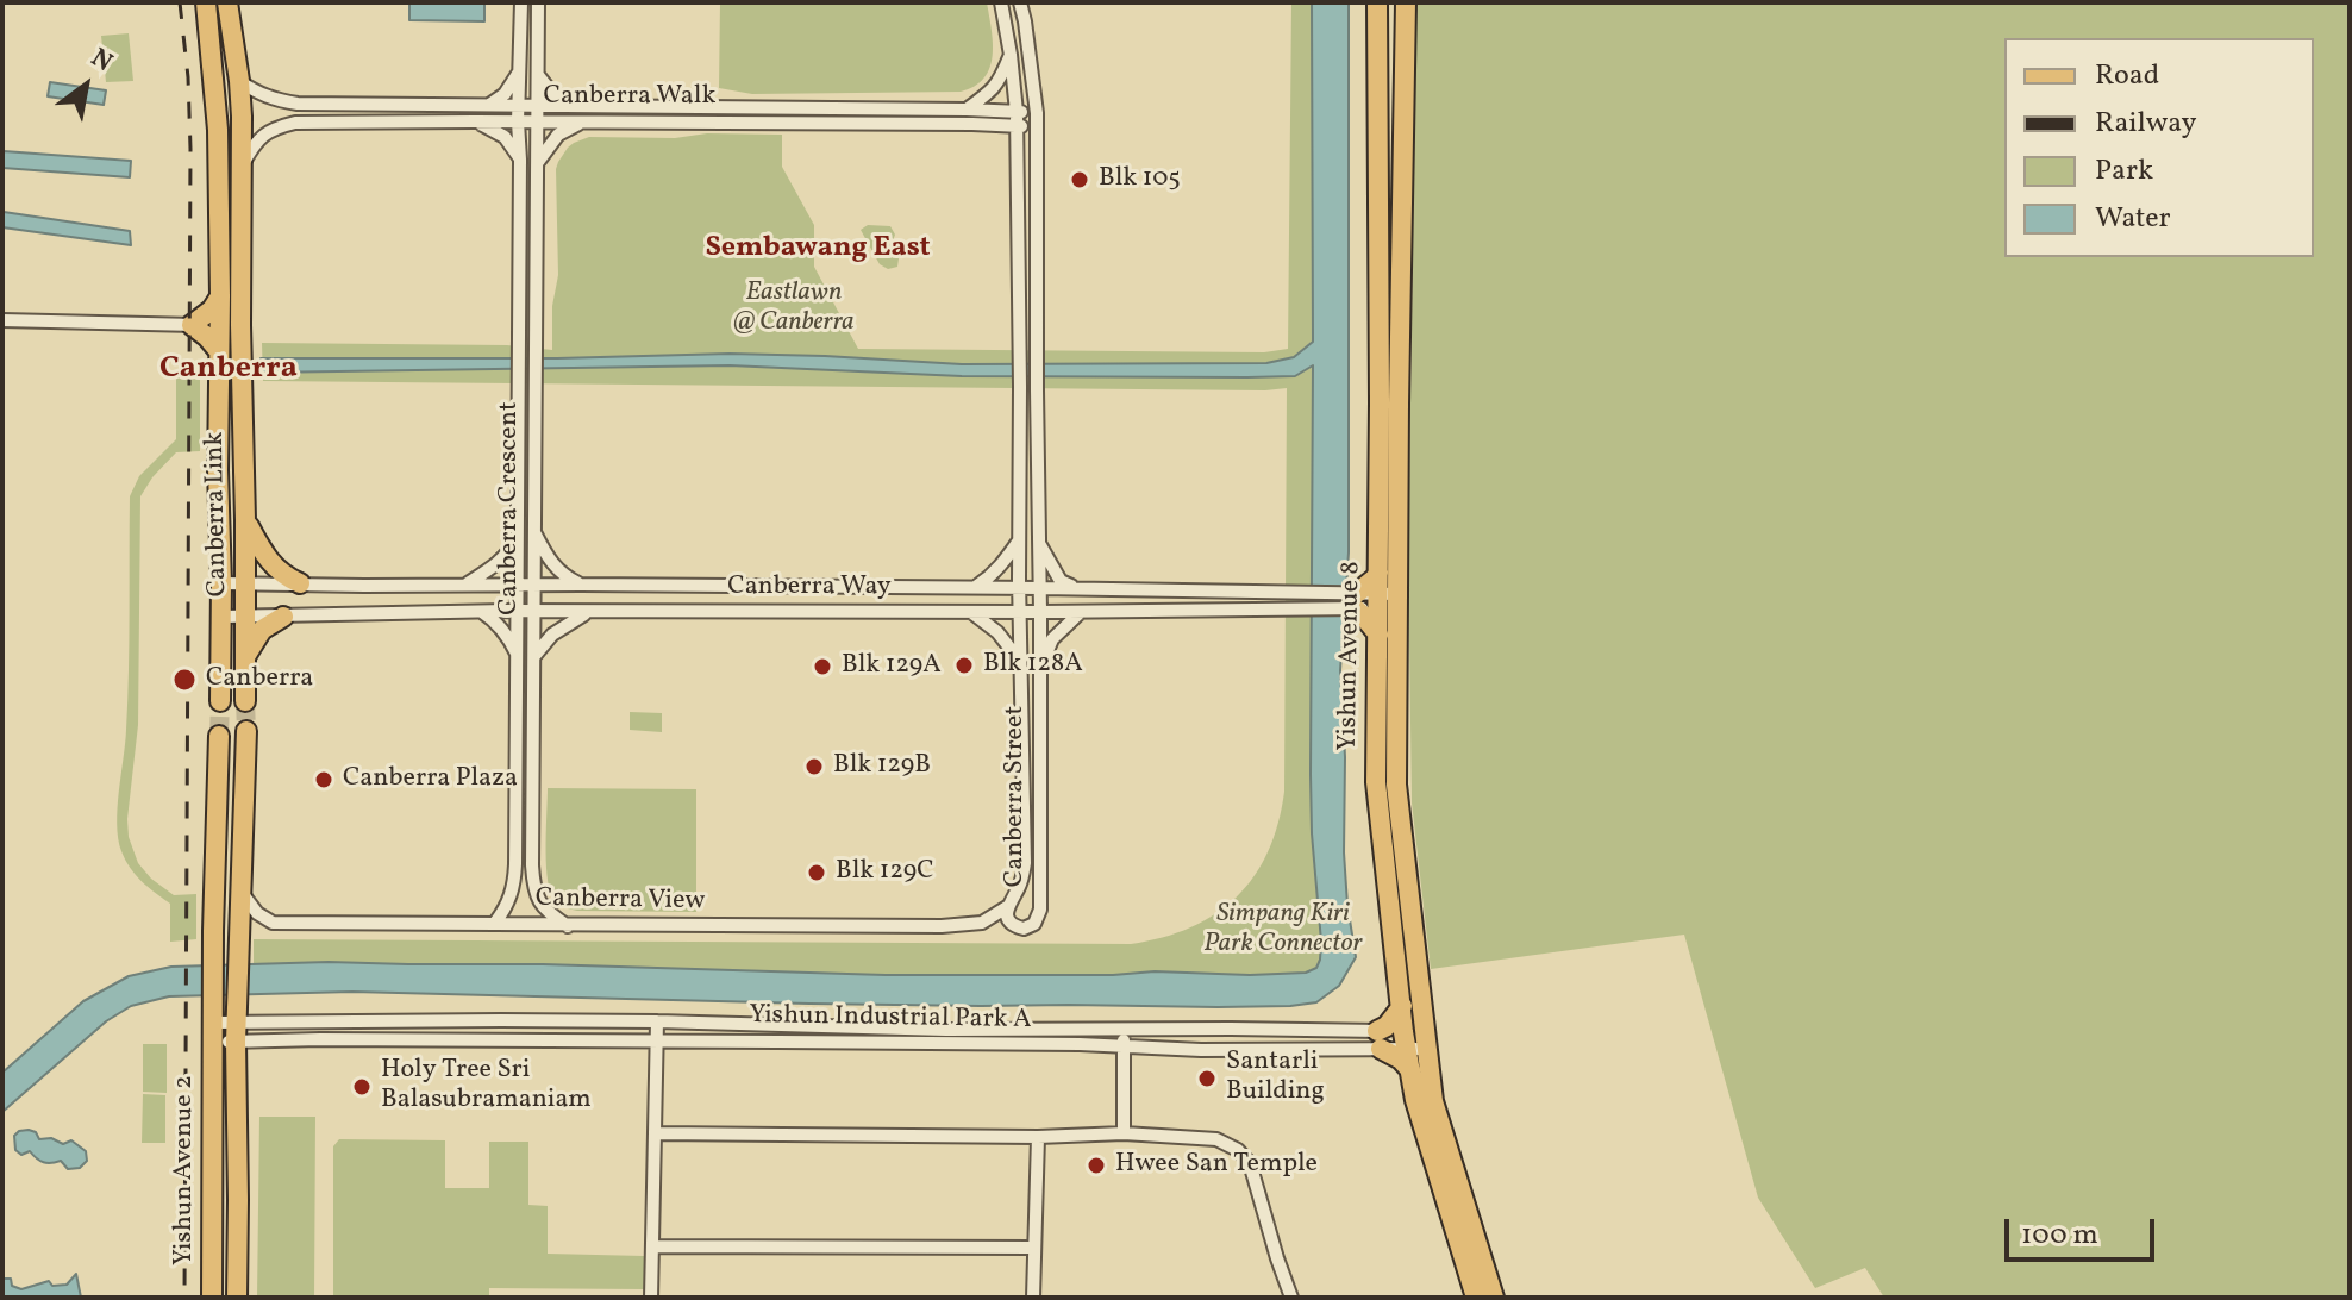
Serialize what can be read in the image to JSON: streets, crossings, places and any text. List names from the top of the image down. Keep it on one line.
{"streets":{"main road":["Canberra Link","Yishun Avenue 8","Yishun Avenue 2"],"street":["Canberra Walk","Canberra Crescent","Canberra Way","Canberra Street","Canberra View","Yishun Industrial Park A"]},"crossings":[["Canberra Walk","Canberra Crescent"],["Canberra Walk","Canberra Link"],["Canberra Walk","Canberra Street"],["Canberra Crescent","Canberra Way"],["Canberra Crescent","Canberra View"],["Canberra Link","Canberra Way"],["Canberra Way","Yishun Avenue 8"],["Canberra Way","Canberra Street"],["Yishun Avenue 8","Yishun Industrial Park A"],["Canberra Street","Canberra View"],["Yishun Industrial Park A","Yishun Avenue 2"]],"districts":["Sembawang East","Canberra"],"parks":["Eastlawn @ Canberra","Simpang Kiri Park Connector"],"places":["Blk 105","Blk 128A","Blk 129A","Canberra","Blk 129B","Canberra Plaza","Blk 129C","Santarli Building","Holy Tree Sri Balasubramaniam","Hwee San Temple"],"legend":["Road","Railway","Park","Water"],"scale_bar":"100 m","north":"top right"}
